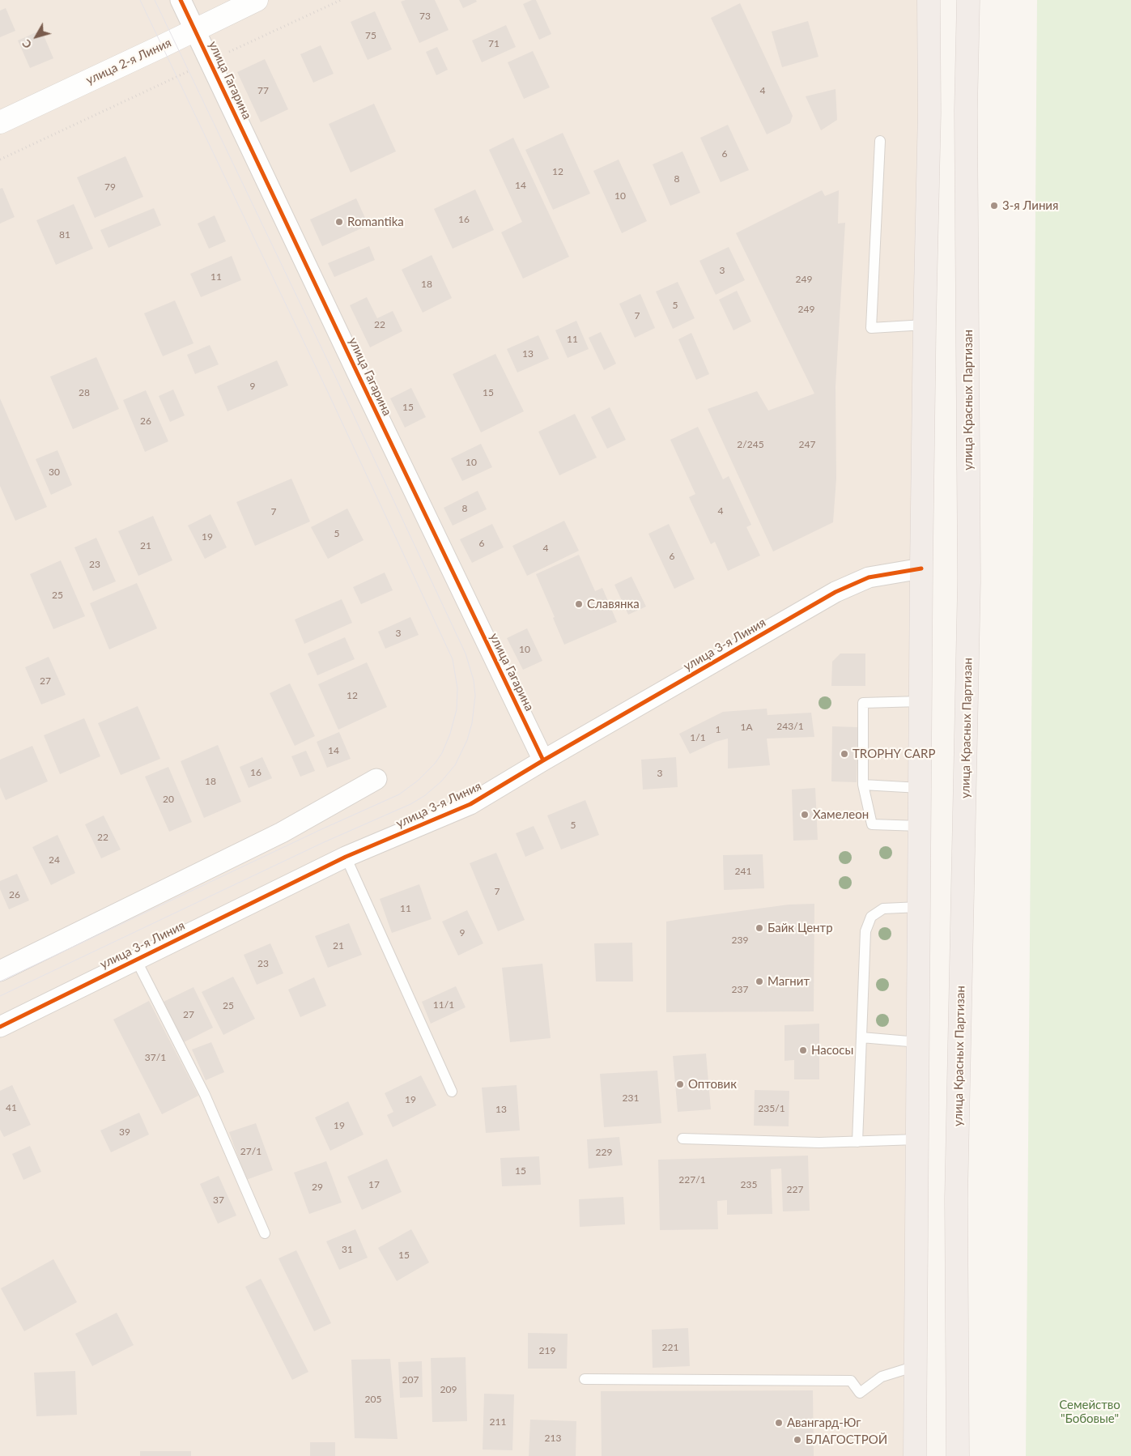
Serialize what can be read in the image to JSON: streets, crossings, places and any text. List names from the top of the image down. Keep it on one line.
{"streets":{"highway":["улица Красных Партизан"],"street":["улица 2-я Линия","улица Гагарина","улица 3-я Линия"]},"crossings":[["улица 2-я Линия","улица Гагарина"],["улица Гагарина","улица 3-я Линия"]],"parks":["Семейство \"Бобовые\""],"places":["3-я Линия","Romantika","Славянка","TROPHY CARP","Хамелеон","Байк Центр","Магнит","Насосы","Оптовик","Авангард-Юг","БЛАГОСТРОЙ"],"house_numbers":["73","75","71","77","4","6","12","8","14","79","10","16","81","3","11","249","18","5","249","7","22","11","13","9","28","15","15","26","2/245","247","10","30","8","4","7","5","19","6","21","4","6","23","25","3","10","27","12","243/1","1А","1","1/1","14","16","3","18","20","5","22","24","241","7","26","11","9","239","21","23","237","11/1","25","27","37/1","231","19","41","235/1","13","19","39","27/1","229","15","227/1","17","235","29","227","37","31","15","221","219","207","209","205","211","213"],"north":"bottom left"}
